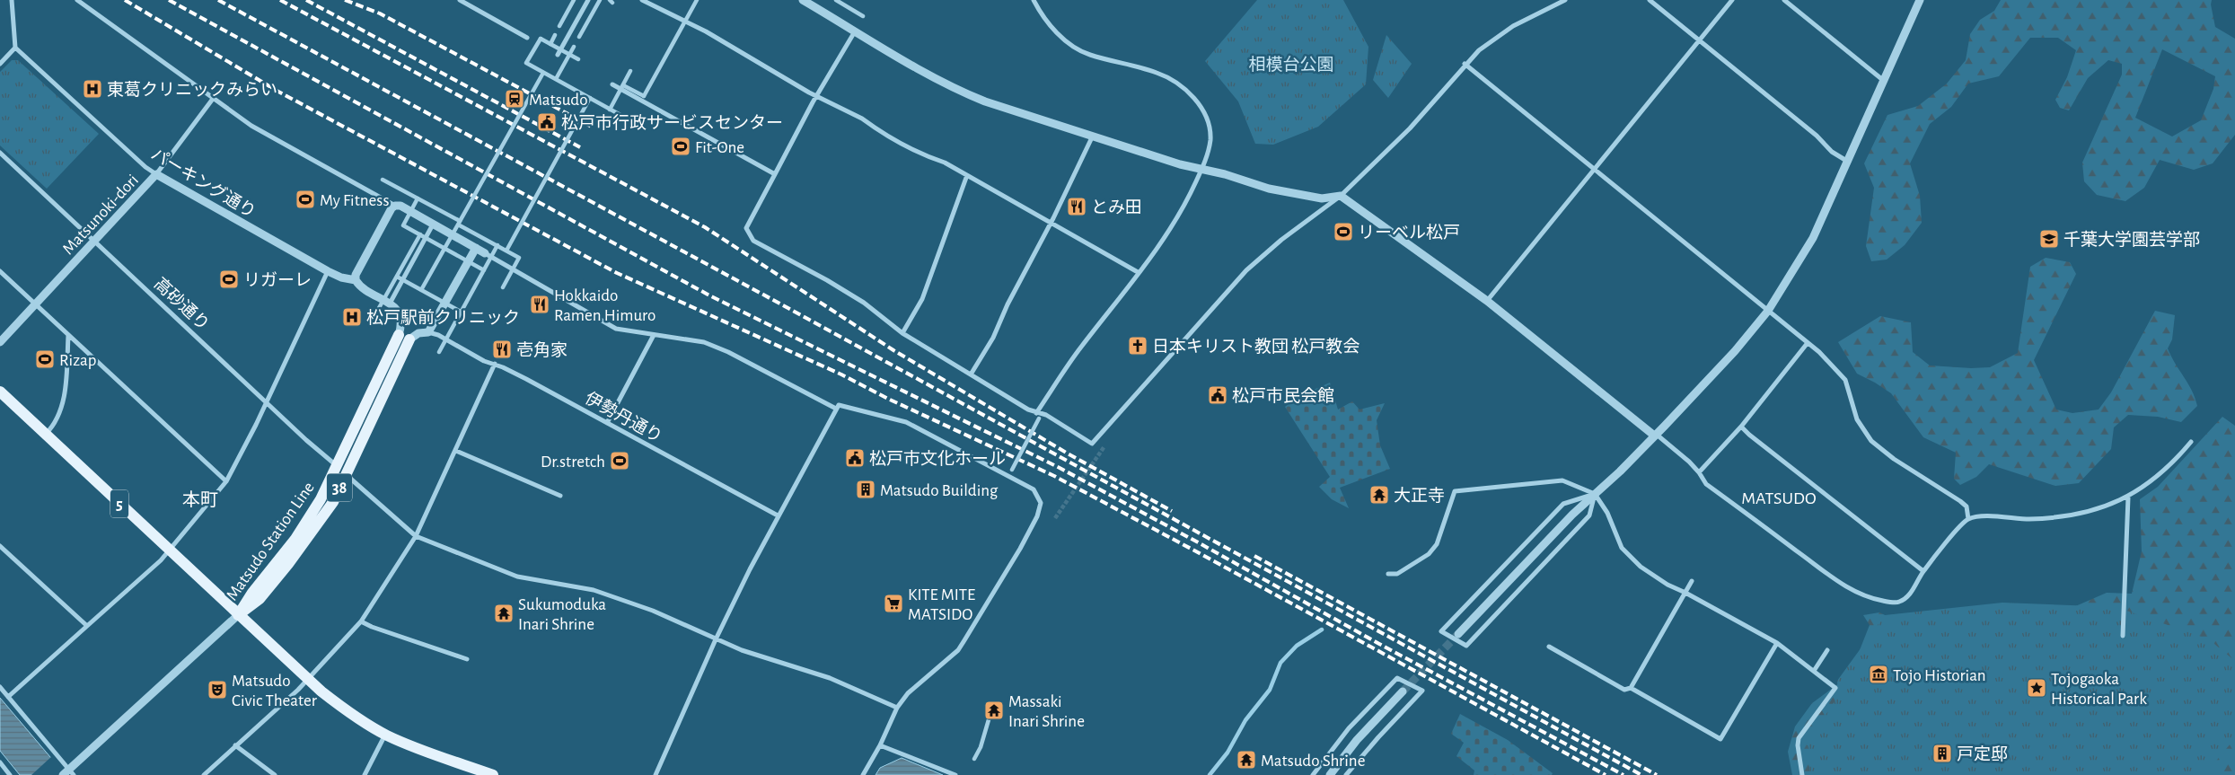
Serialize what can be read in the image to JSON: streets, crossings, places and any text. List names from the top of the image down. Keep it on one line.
{"streets":{"main road":["38","5","Matsudo Station Line"],"street":["パーキング通り","Matsunoki-dori","高砂通り","伊勢丹通り"]},"crossings":[["パーキング通り","Matsunoki-dori"],["Matsunoki-dori","高砂通り"],["高砂通り","Matsudo Station Line"],["5","Matsudo Station Line"]],"districts":["MATSUDO","本町"],"parks":["相模台公園"],"places":{"hospital":["東葛クリニックみらい","松戸駅前クリニック"],"station":["Matsudo"],"public building":["松戸市行政サービスセンター","松戸市民会館","松戸市文化ホール"],"sports":["Fit-One","My Fitness","リーベル松戸","リガーレ","Rizap","Dr.stretch"],"restaurant":["とみ田","Hokkaido Ramen Himuro","壱角家"],"school or university":["千葉大学園芸学部"],"church":["日本キリスト教団 松戸教会"],"building":["Matsudo Building","戸定邸"],"temple":["大正寺","Sukumoduka Inari Shrine","Massaki Inari Shrine","Matsudo Shrine"],"supermarket":["KITE MITE MATSIDO"],"museum":["Tojo Historian"],"place":["Tojogaoka Historical Park"],"theatre":["Matsudo Civic Theater"]}}
